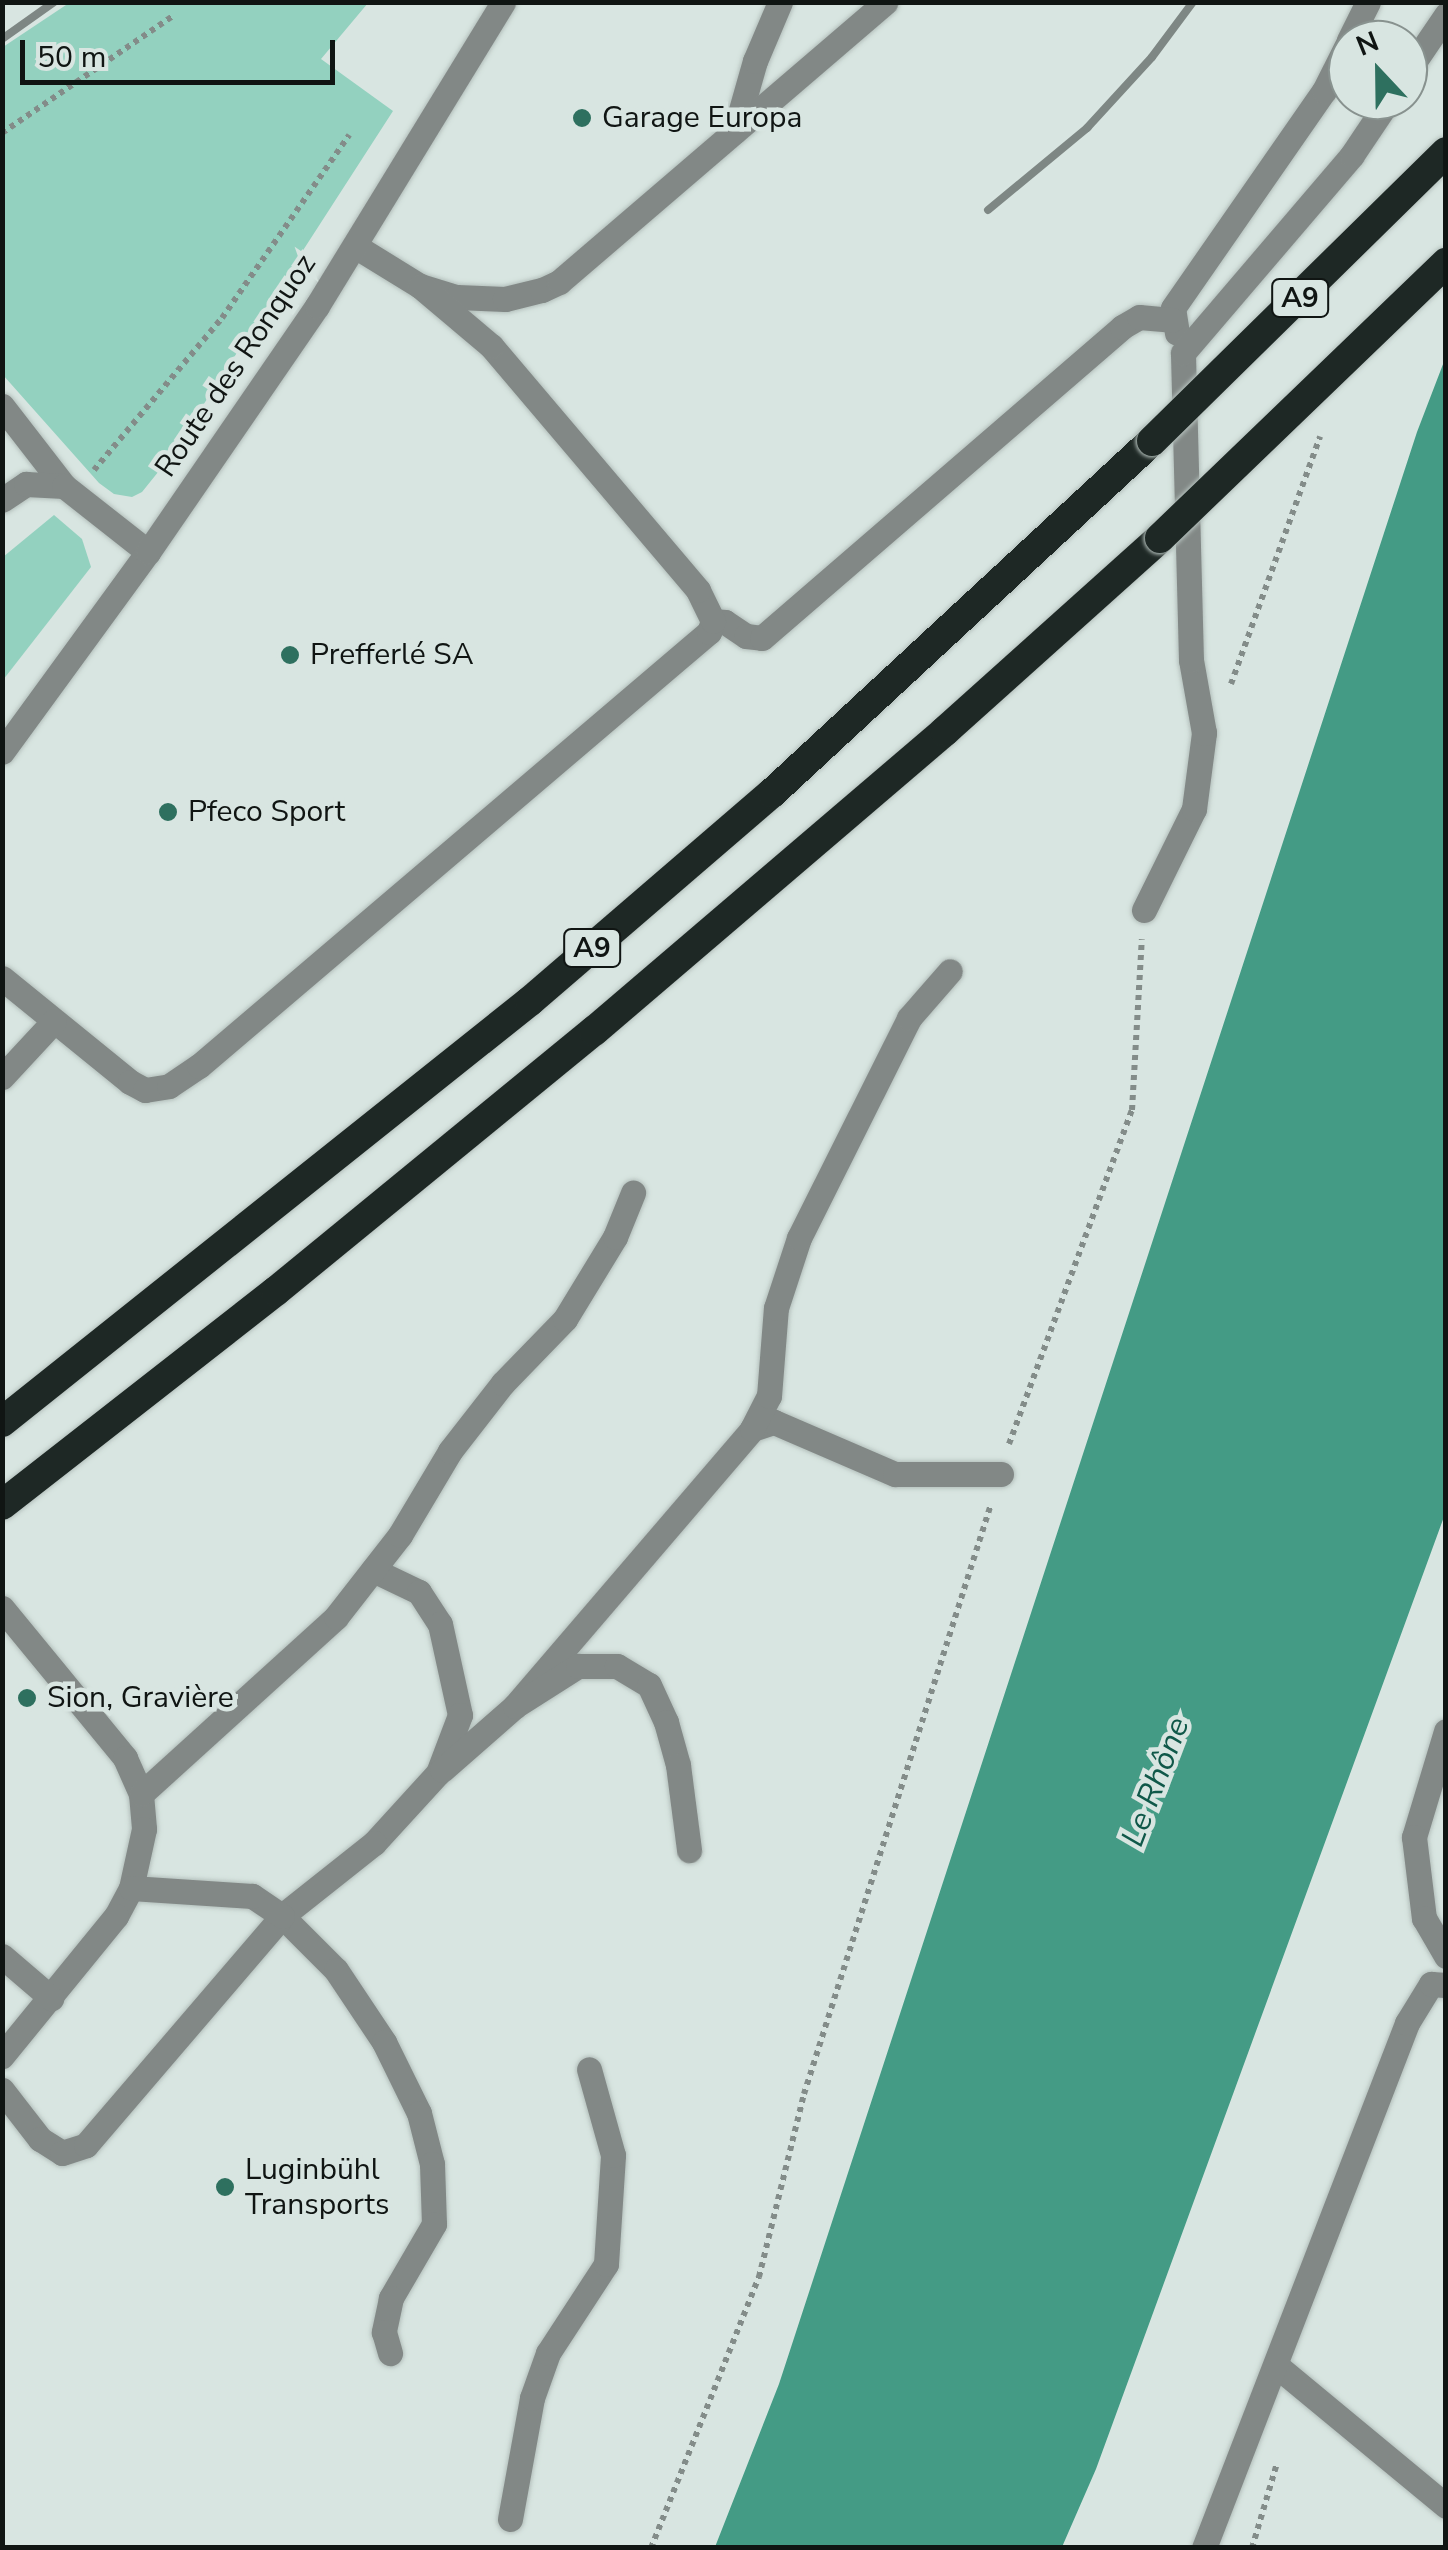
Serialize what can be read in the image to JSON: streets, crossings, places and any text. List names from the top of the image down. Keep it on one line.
{"streets":{"highway":["A9"],"street":["Route des Ronquoz"]},"water":["Le Rhône"],"places":["Garage Europa","Prefferlé SA","Pfeco Sport","Sion, Gravière","Luginbühl Transports"],"scale_bar":"50 m","north":"top"}
